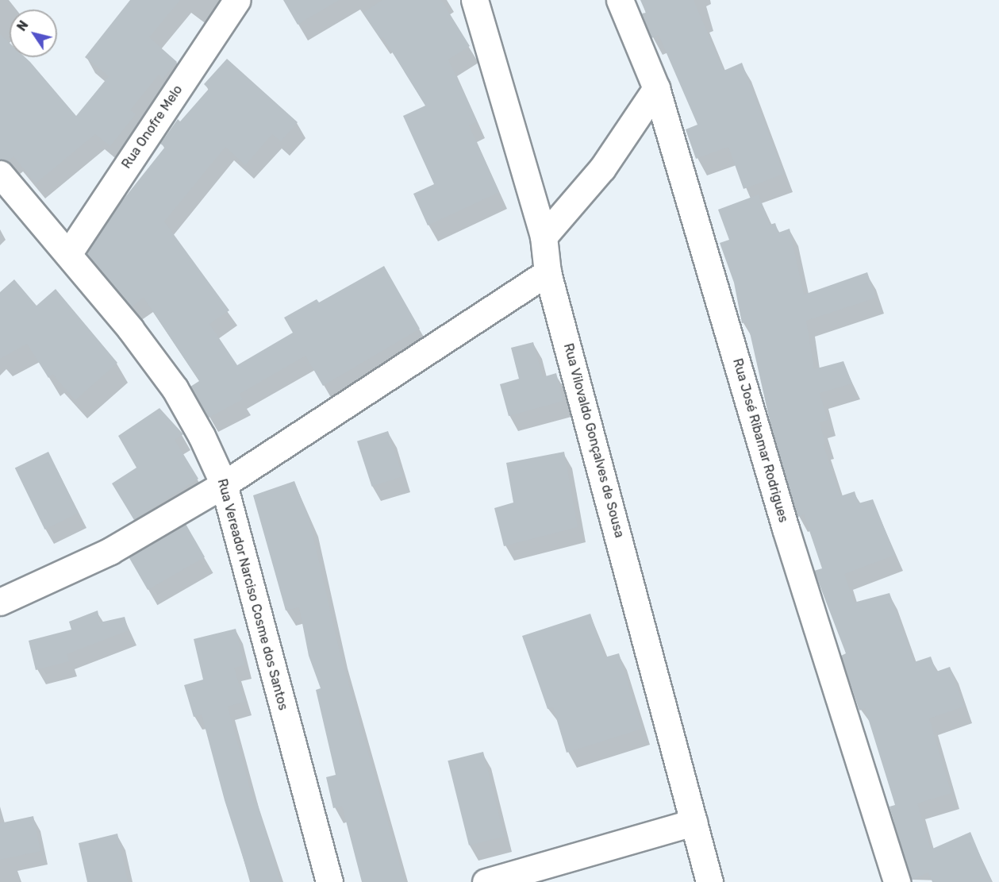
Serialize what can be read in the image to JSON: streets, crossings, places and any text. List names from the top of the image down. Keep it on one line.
{"streets":{"street":["Rua Onofre Melo","Rua Vilovaldo Gonçalves de Sousa","Rua José Ribamar Rodrigues","Rua Vereador Narciso Cosme dos Santos"]},"crossings":[["Rua Onofre Melo","Rua Vereador Narciso Cosme dos Santos"]],"north":"top left"}
